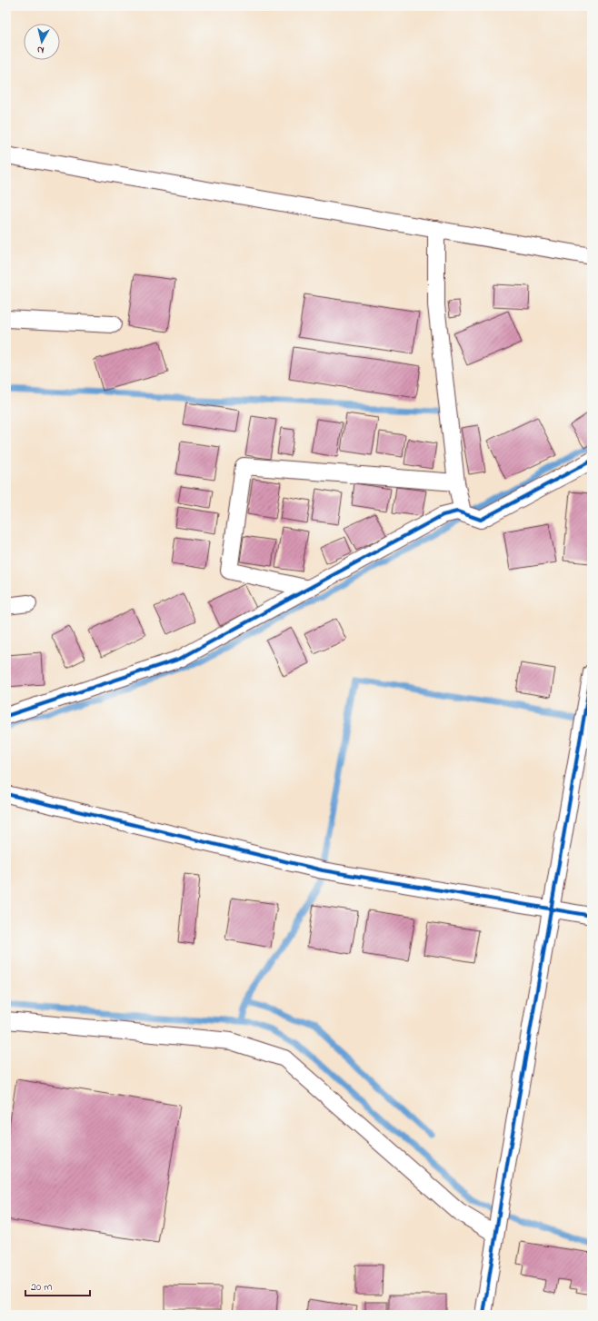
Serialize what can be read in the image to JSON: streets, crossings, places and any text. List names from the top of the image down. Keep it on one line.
{"scale_bar":"20 m","north":"bottom"}
